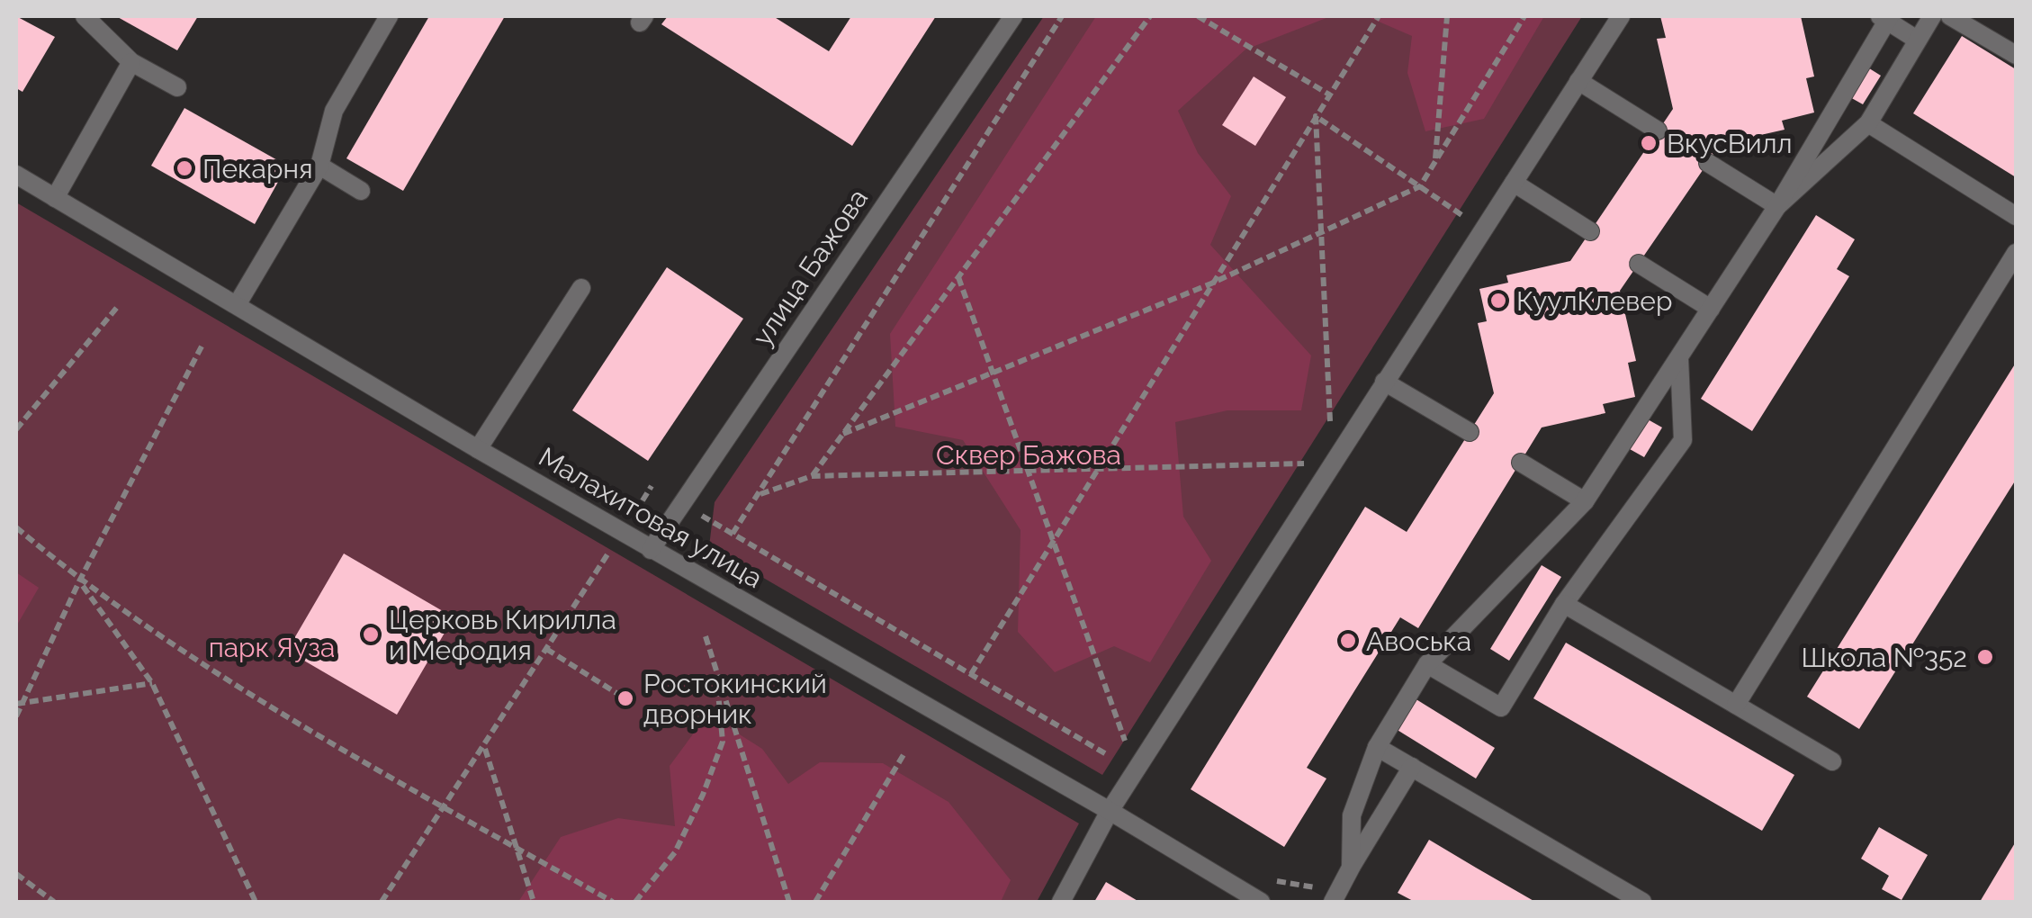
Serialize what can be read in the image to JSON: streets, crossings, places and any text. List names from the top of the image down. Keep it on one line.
{"streets":{"street":["улица Бажова","Малахитовая улица"]},"crossings":[["улица Бажова","Малахитовая улица"]],"parks":["Сквер Бажова","парк Яуза"],"places":["ВкусВилл","Пекарня","КуулКлевер","Церковь Кирилла и Мефодия","Авоська","Школа №352","Ростокинский дворник"]}
